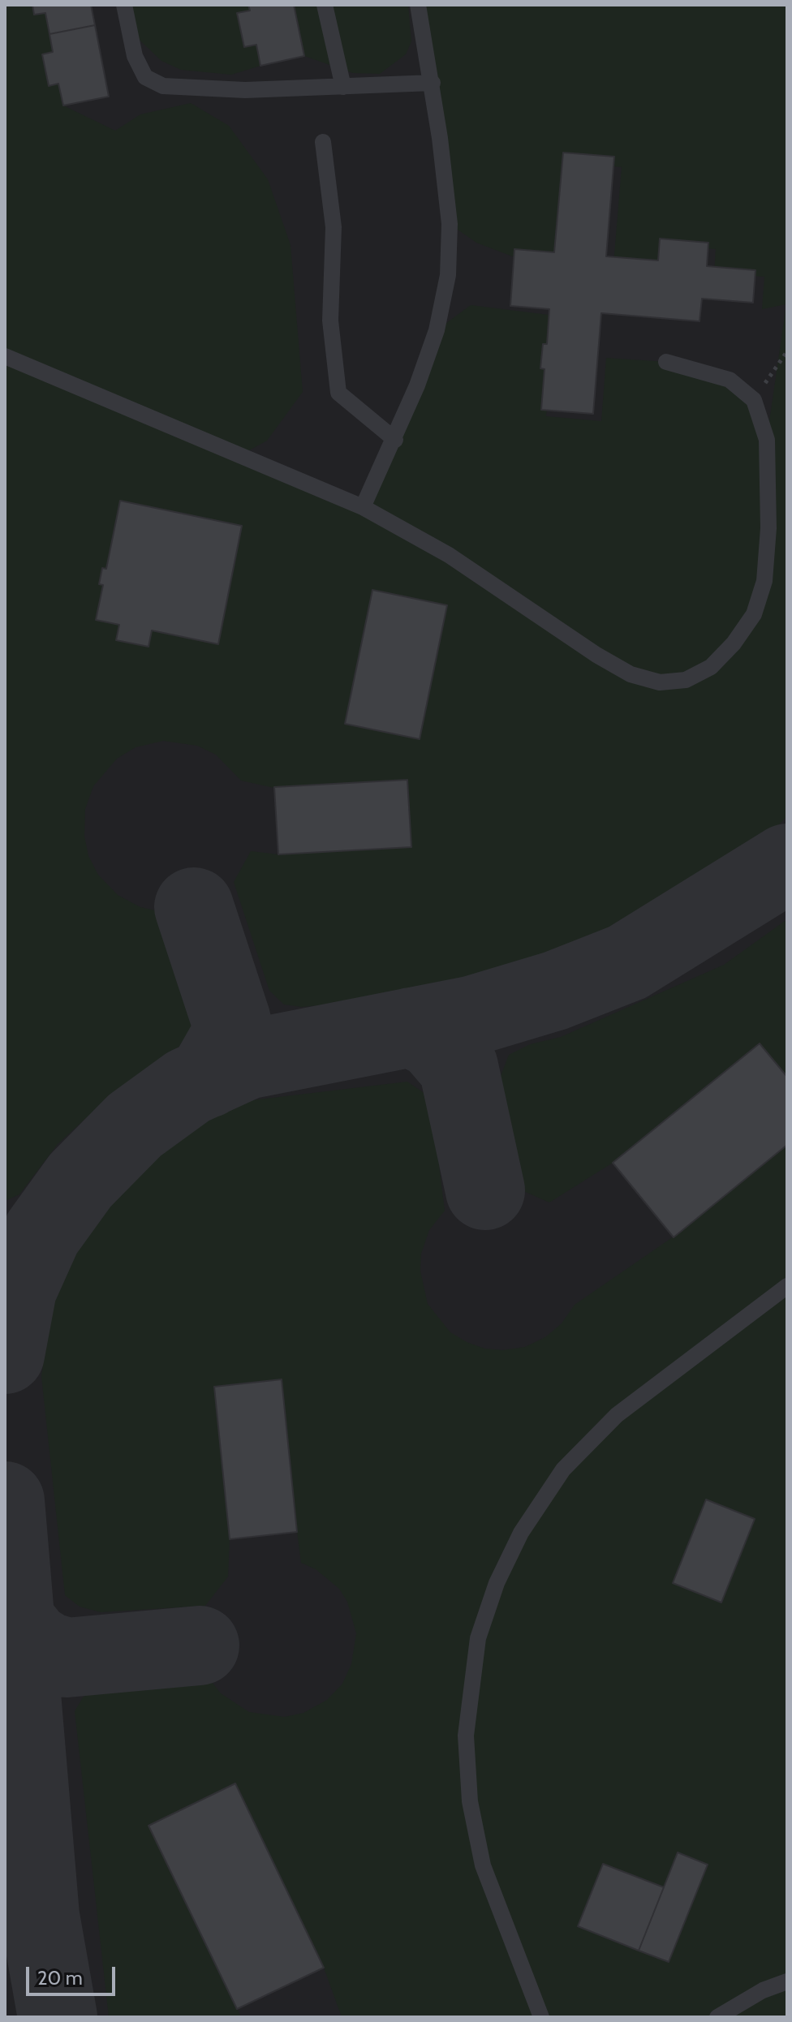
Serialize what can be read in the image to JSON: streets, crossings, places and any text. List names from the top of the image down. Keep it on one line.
{"scale_bar":"20 m"}
